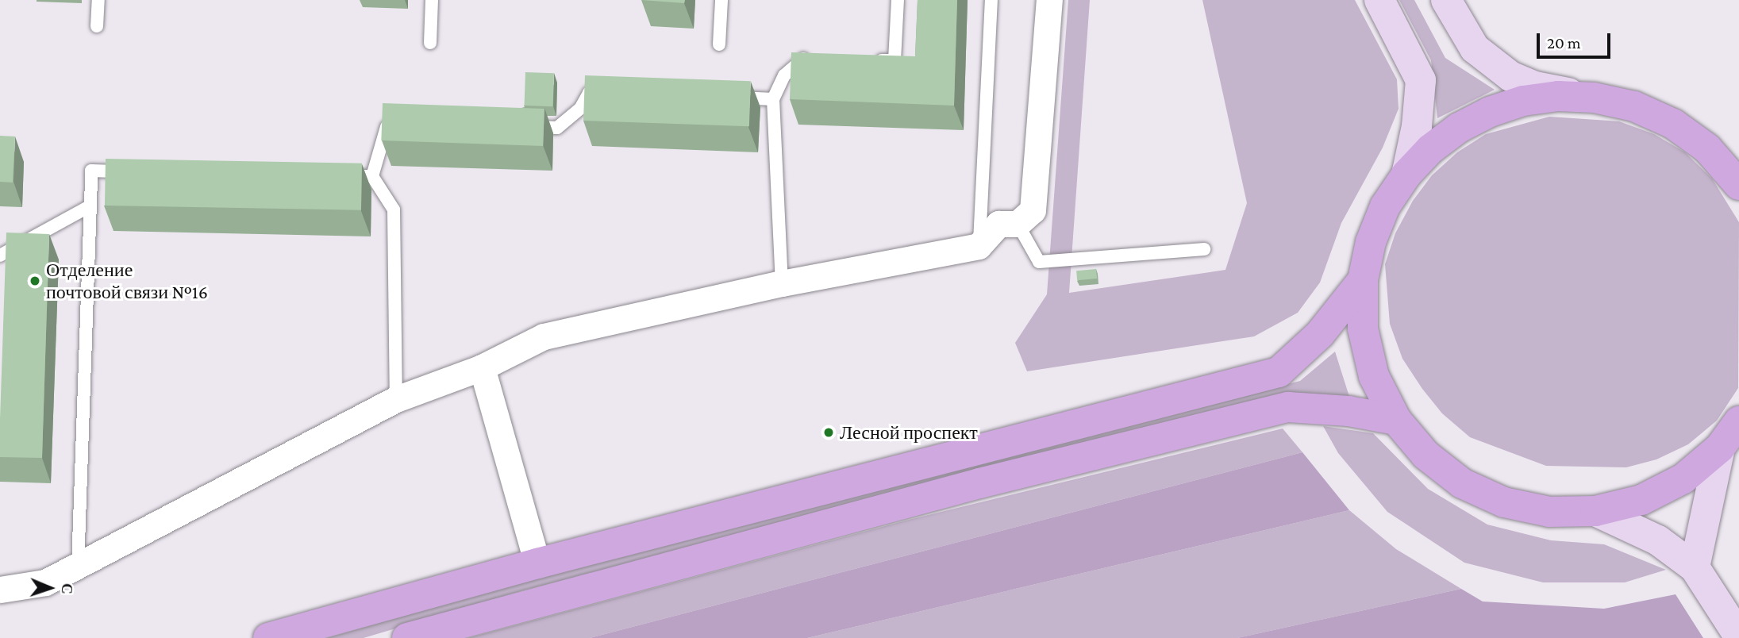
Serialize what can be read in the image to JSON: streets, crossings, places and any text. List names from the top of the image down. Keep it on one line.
{"places":["Отделение почтовой связи №16","Лесной проспект"],"scale_bar":"20 m","north":"right"}
